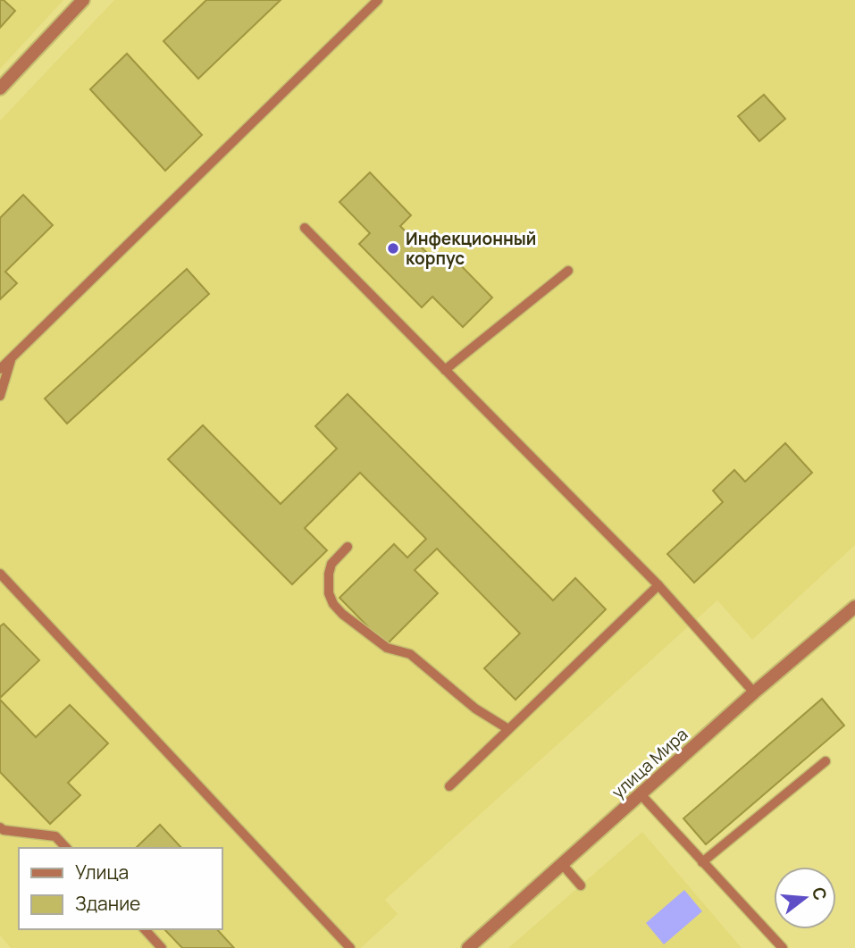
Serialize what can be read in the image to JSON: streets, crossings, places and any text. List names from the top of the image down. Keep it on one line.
{"streets":{"street":["улица Мира"]},"places":["Инфекционный корпус"],"legend":["Улица","Здание"],"north":"right"}
